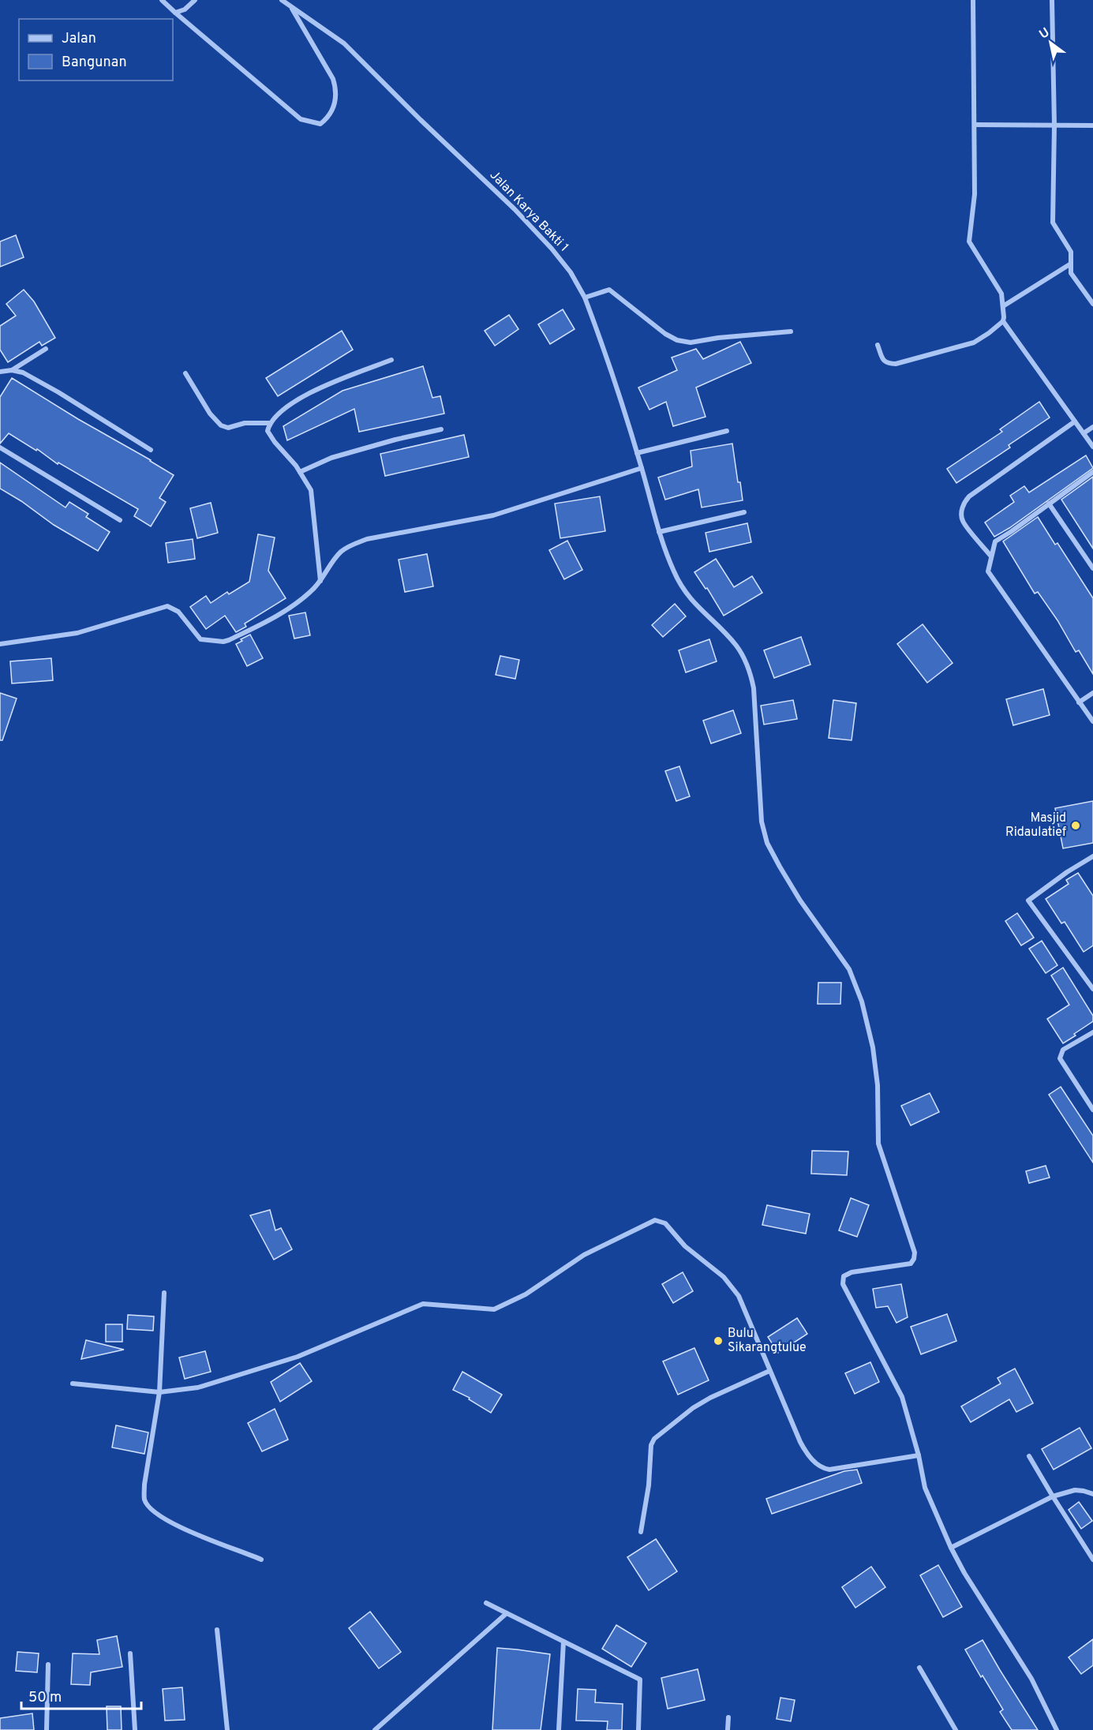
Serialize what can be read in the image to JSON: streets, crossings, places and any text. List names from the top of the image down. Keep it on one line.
{"streets":{"street":["Jalan Karya Bakti 1"]},"places":["Masjid Ridaulatief","Bulu Sikarangtulue"],"legend":["Jalan","Bangunan"],"scale_bar":"50 m","north":"top left"}
